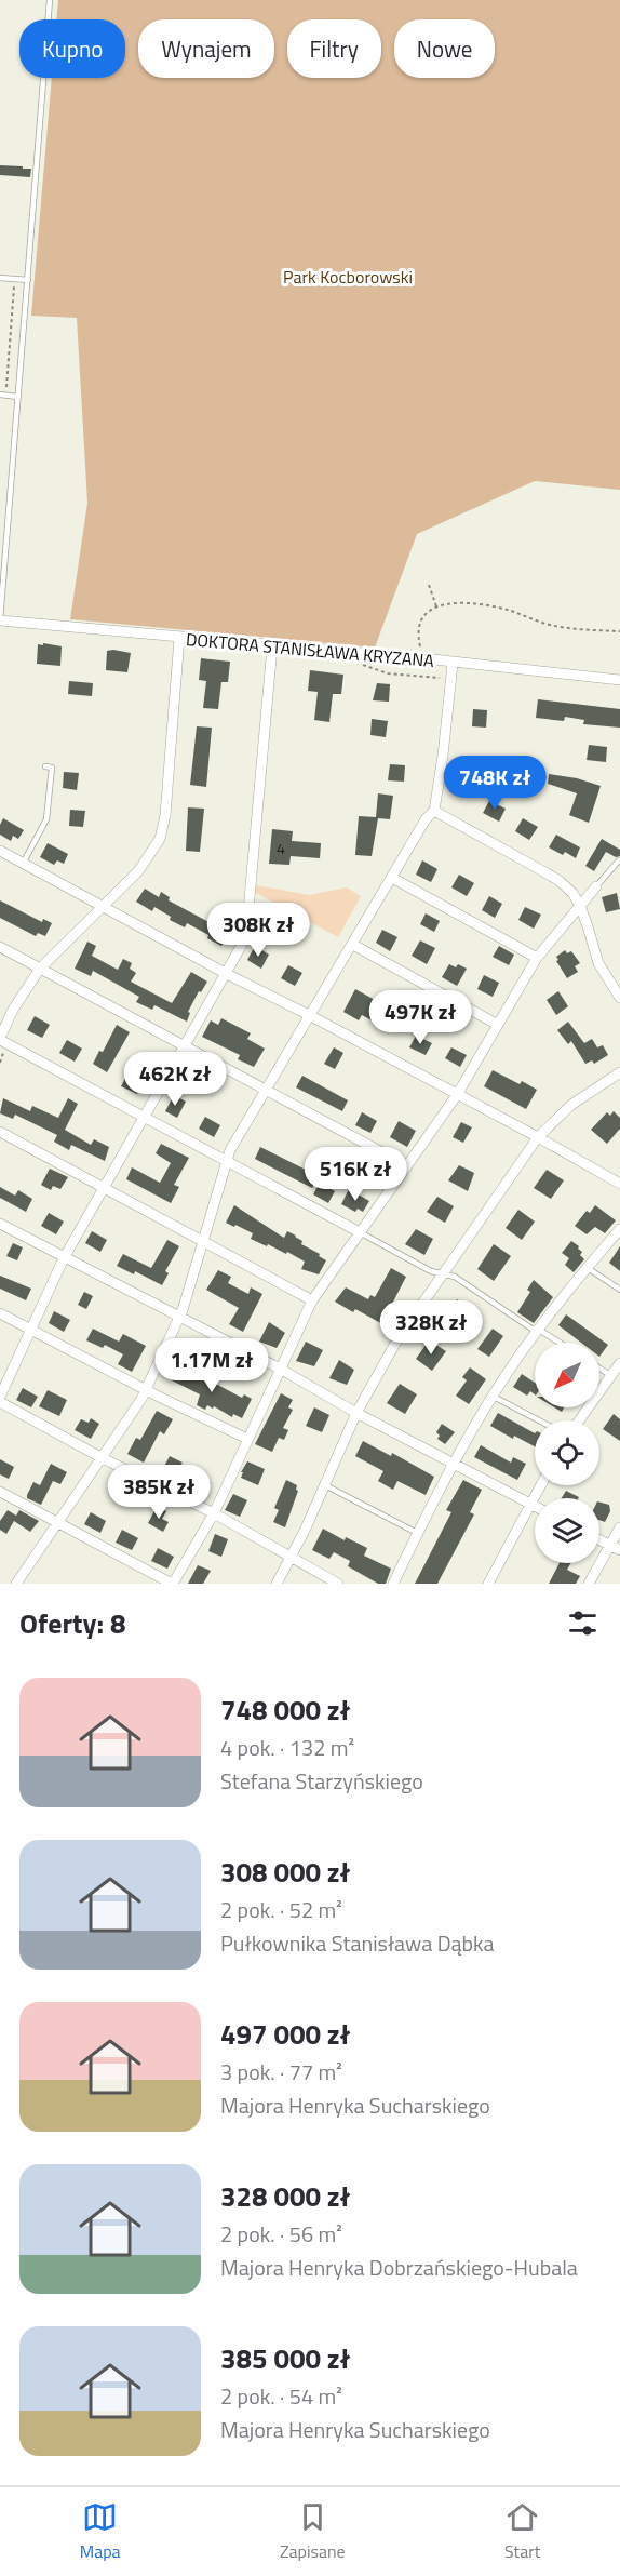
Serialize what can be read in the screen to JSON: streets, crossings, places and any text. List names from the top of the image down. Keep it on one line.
{"streets":{"street":["DOKTORA STANISŁAWA KRYZANA"]},"parks":["Park Kocborowski"],"house_numbers":["4"],"north":"bottom left","page":{"chip":["Kupno","Wynajem","Filtry","Nowe"],"price":["748K zł","308K zł","497K zł","462K zł","516K zł","328K zł","1.17M zł","385K zł"],"heading":"Oferty: 8","list":[{"name":"748 000 zł","note":"4 pok. · 132 m² · Stefana Starzyńskiego"},{"name":"308 000 zł","note":"2 pok. · 52 m² · Pułkownika Stanisława Dąbka"},{"name":"497 000 zł","note":"3 pok. · 77 m² · Majora Henryka Sucharskiego"},{"name":"328 000 zł","note":"2 pok. · 56 m² · Majora Henryka Dobrzańskiego-Hubala"},{"name":"385 000 zł","note":"2 pok. · 54 m² · Majora Henryka Sucharskiego"}],"tabs":["Mapa","Zapisane","Start"]}}
